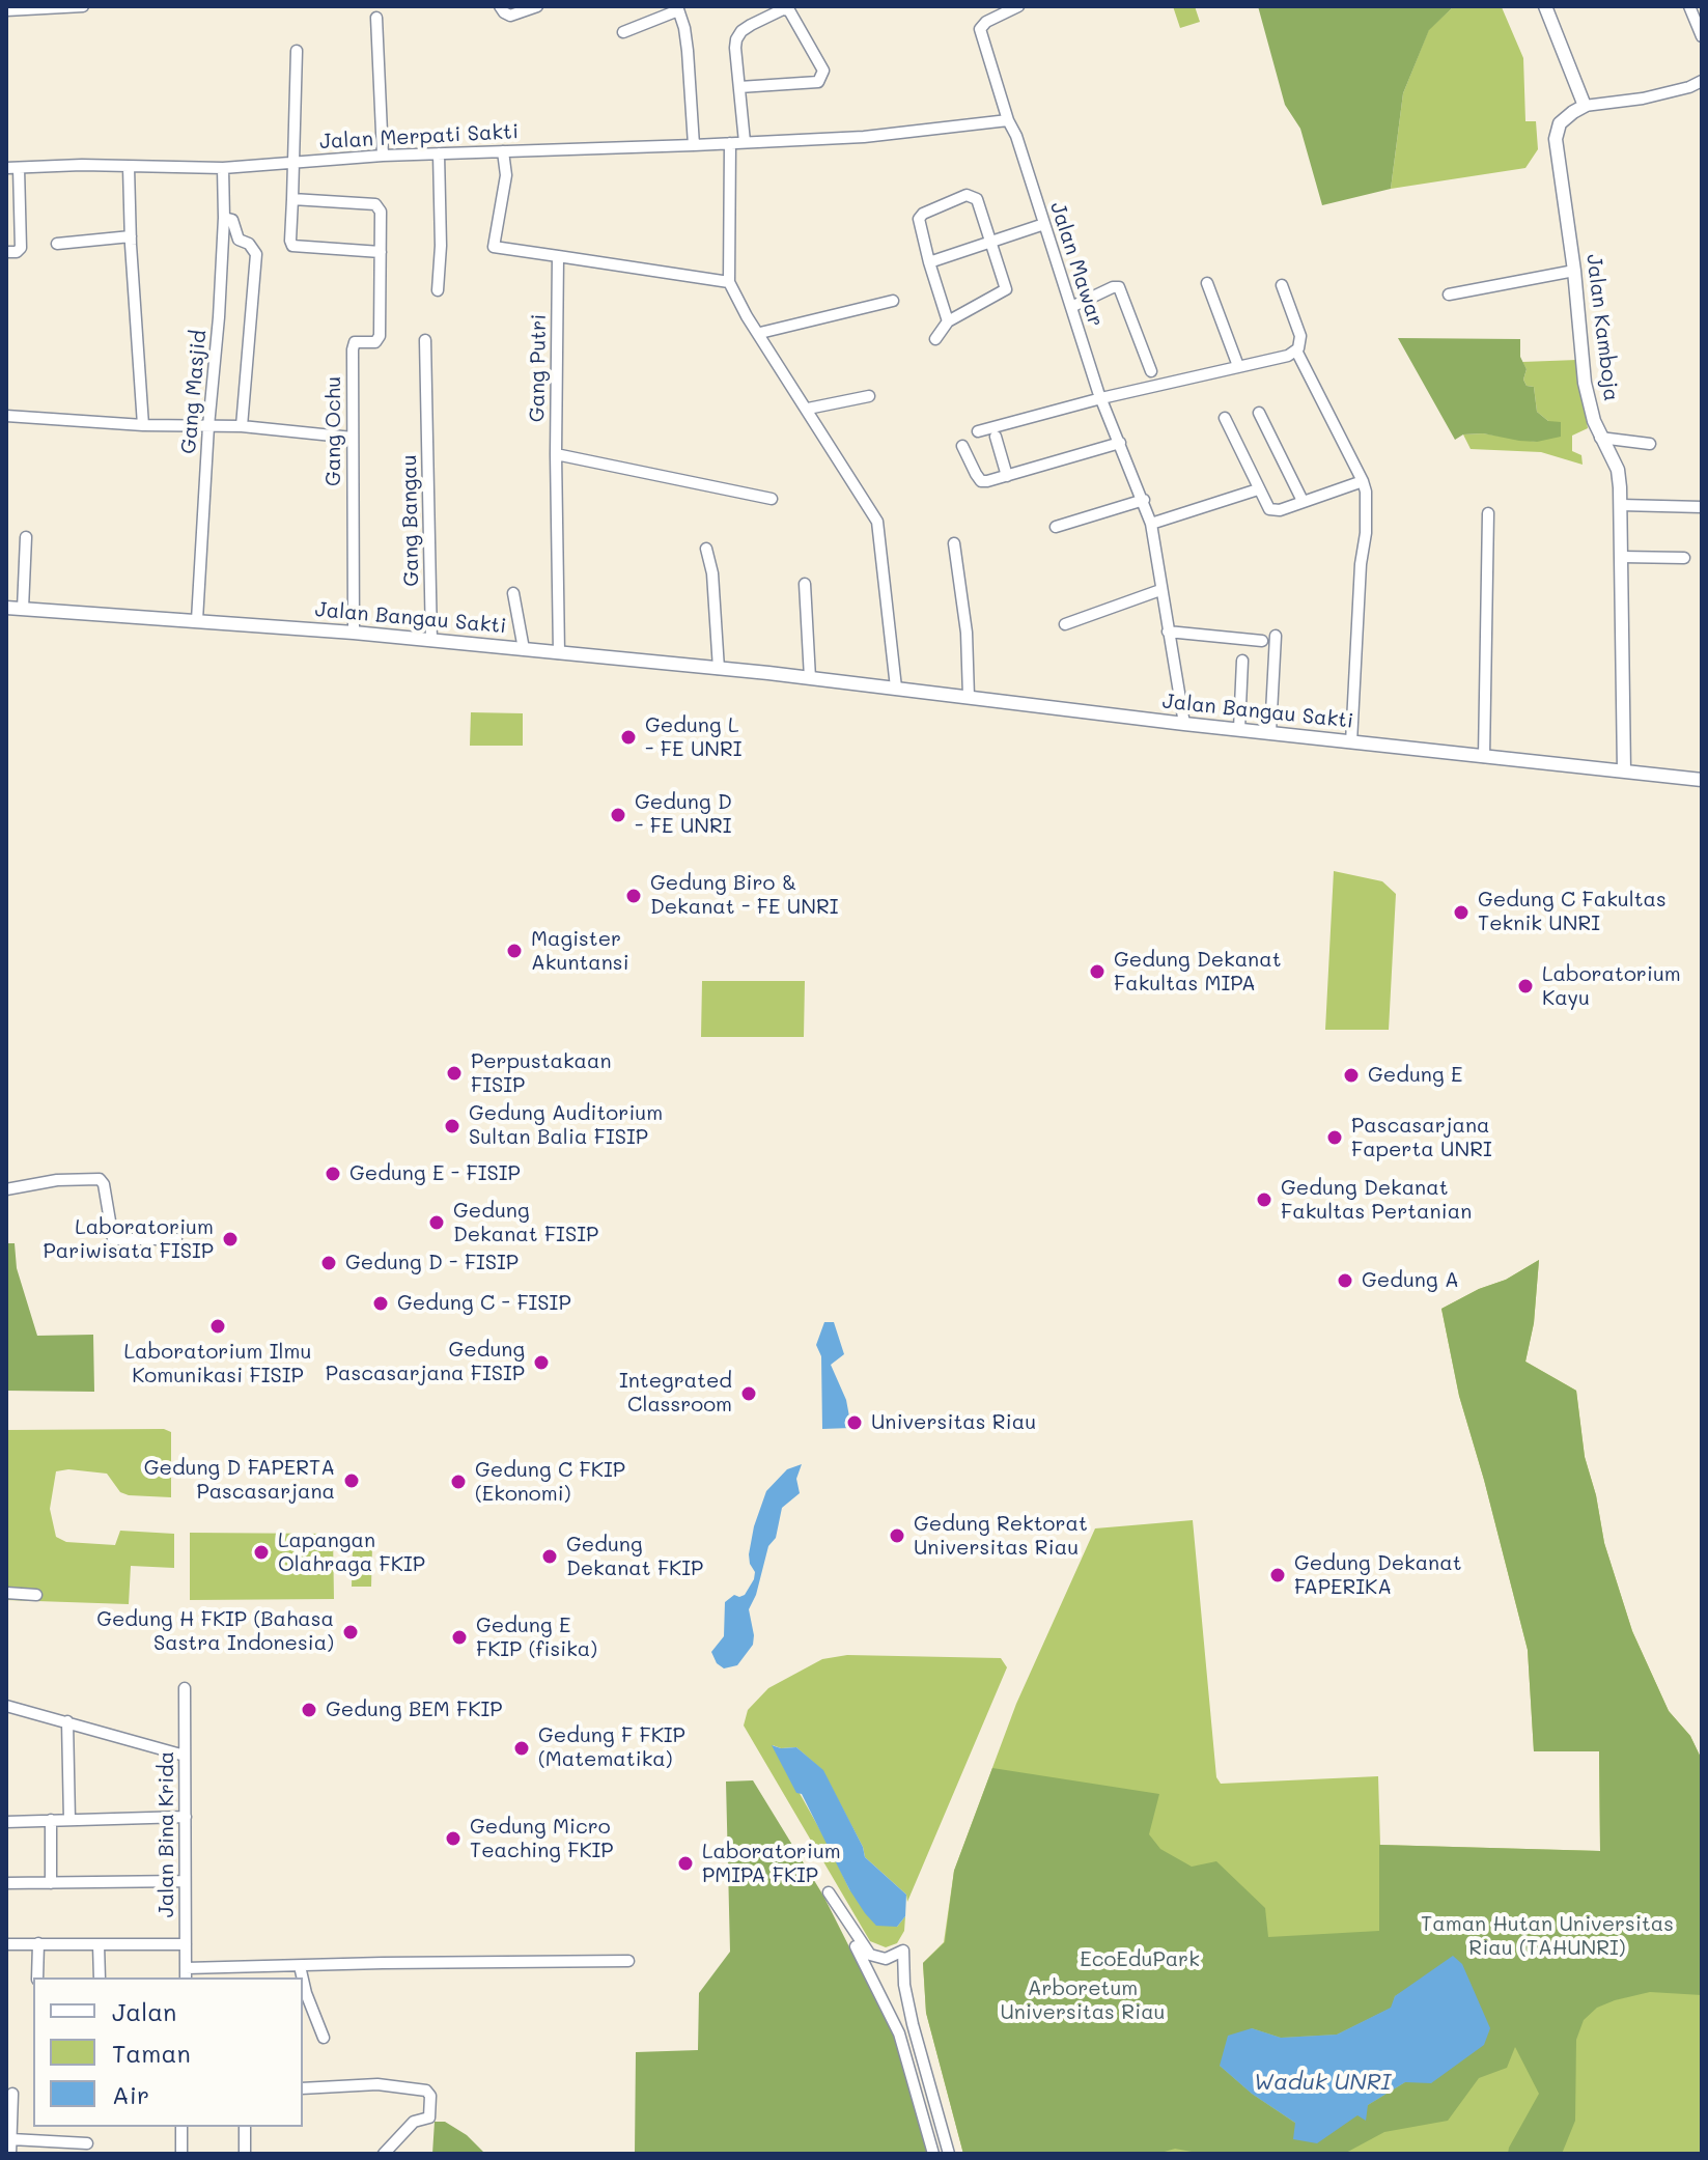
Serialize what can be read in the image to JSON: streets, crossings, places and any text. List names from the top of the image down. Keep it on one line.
{"streets":{"street":["Jalan Merpati Sakti","Jalan Mawar","Jalan Kamboja","Gang Putri","Gang Masjid","Gang Ochu","Gang Bangau","Jalan Bangau Sakti","Jalan Bina Krida"]},"crossings":[["Jalan Merpati Sakti","Gang Masjid"],["Jalan Mawar","Jalan Bangau Sakti"],["Jalan Kamboja","Jalan Bangau Sakti"],["Gang Putri","Jalan Bangau Sakti"],["Gang Masjid","Jalan Bangau Sakti"],["Gang Ochu","Jalan Bangau Sakti"],["Gang Bangau","Jalan Bangau Sakti"]],"water":["Waduk UNRI"],"parks":["Taman Hutan Universitas Riau (TAHUNRI)","EcoEduPark","Arboretum Universitas Riau"],"places":["Gedung L - FE UNRI","Gedung D - FE UNRI","Gedung Biro & Dekanat - FE UNRI","Gedung C Fakultas Teknik UNRI","Magister Akuntansi","Gedung Dekanat Fakultas MIPA","Laboratorium Kayu","Perpustakaan FISIP","Gedung E","Gedung Auditorium Sultan Balia FISIP","Pascasarjana Faperta UNRI","Gedung E - FISIP","Gedung Dekanat Fakultas Pertanian","Gedung Dekanat FISIP","Laboratorium Pariwisata FISIP","Gedung D - FISIP","Gedung A","Gedung C - FISIP","Laboratorium Ilmu Komunikasi FISIP","Gedung Pascasarjana FISIP","Integrated Classroom","Universitas Riau","Gedung D FAPERTA Pascasarjana","Gedung C FKIP (Ekonomi)","Gedung Rektorat Universitas Riau","Lapangan Olahraga FKIP","Gedung Dekanat FKIP","Gedung Dekanat FAPERIKA","Gedung H FKIP (Bahasa Sastra Indonesia)","Gedung E FKIP (fisika)","Gedung BEM FKIP","Gedung F FKIP (Matematika)","Gedung Micro Teaching FKIP","Laboratorium PMIPA FKIP"],"legend":["Jalan","Taman","Air"]}
